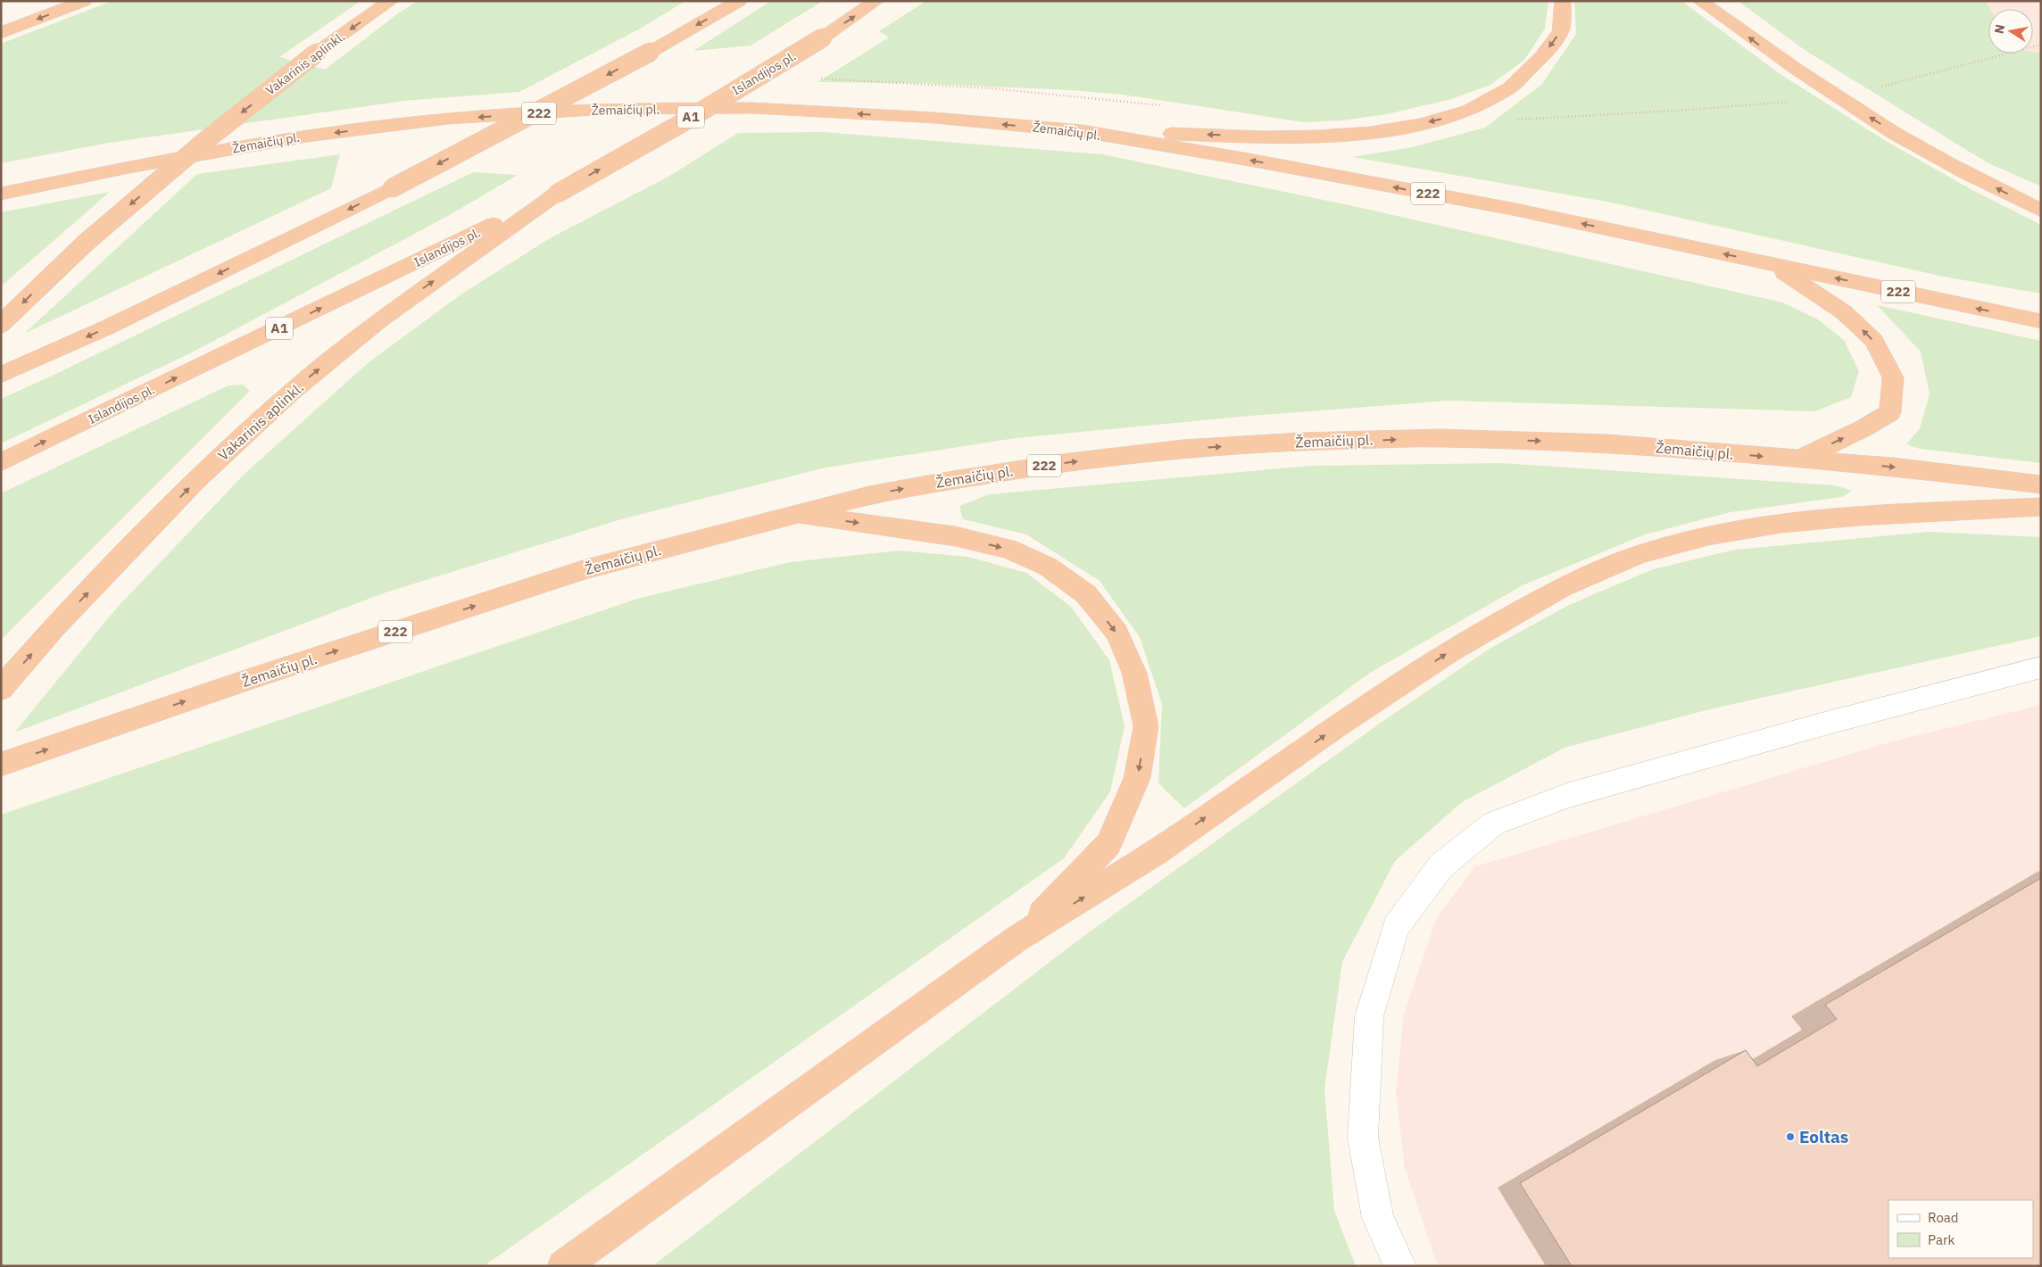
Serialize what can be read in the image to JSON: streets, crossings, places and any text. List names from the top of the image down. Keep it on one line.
{"streets":{"highway":["Vakarinis aplinkl.","Islandijos pl.","Žemaičių pl.","222","A1"]},"crossings":[["Vakarinis aplinkl.","Islandijos pl."]],"places":["Eoltas"],"legend":["Road","Park"],"north":"left"}
